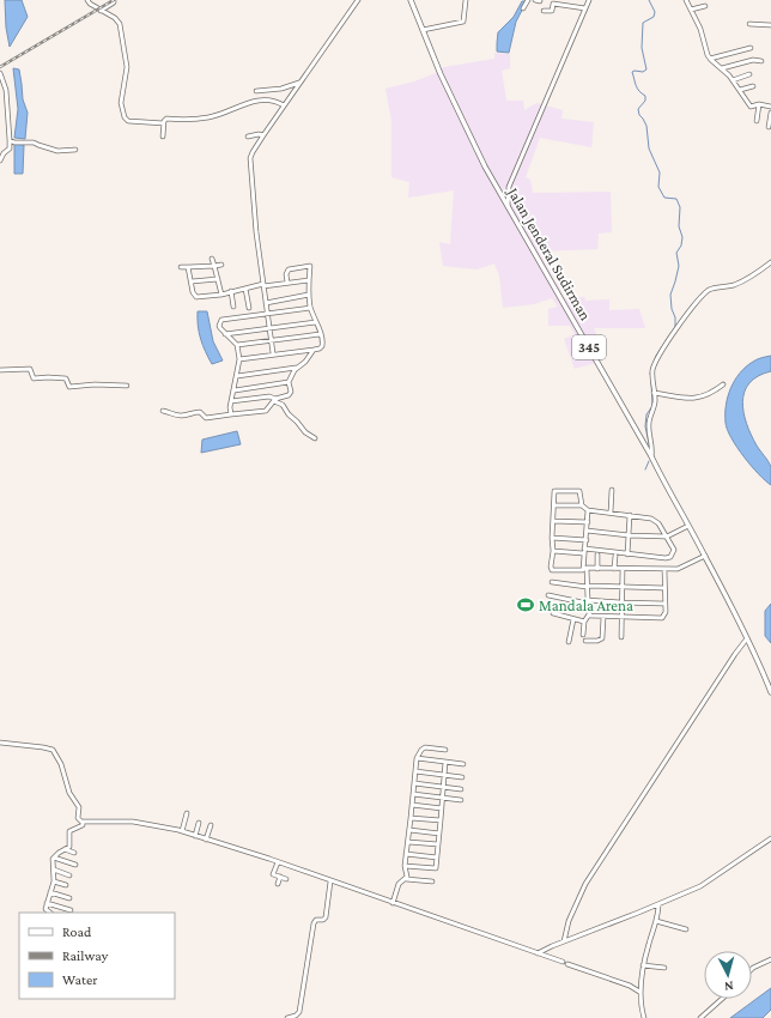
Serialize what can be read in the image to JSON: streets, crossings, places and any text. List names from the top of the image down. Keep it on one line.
{"streets":{"main road":["Jalan Jenderal Sudirman","345"]},"places":{"sports":["Mandala Arena"]},"legend":["Road","Railway","Water"],"north":"bottom"}
